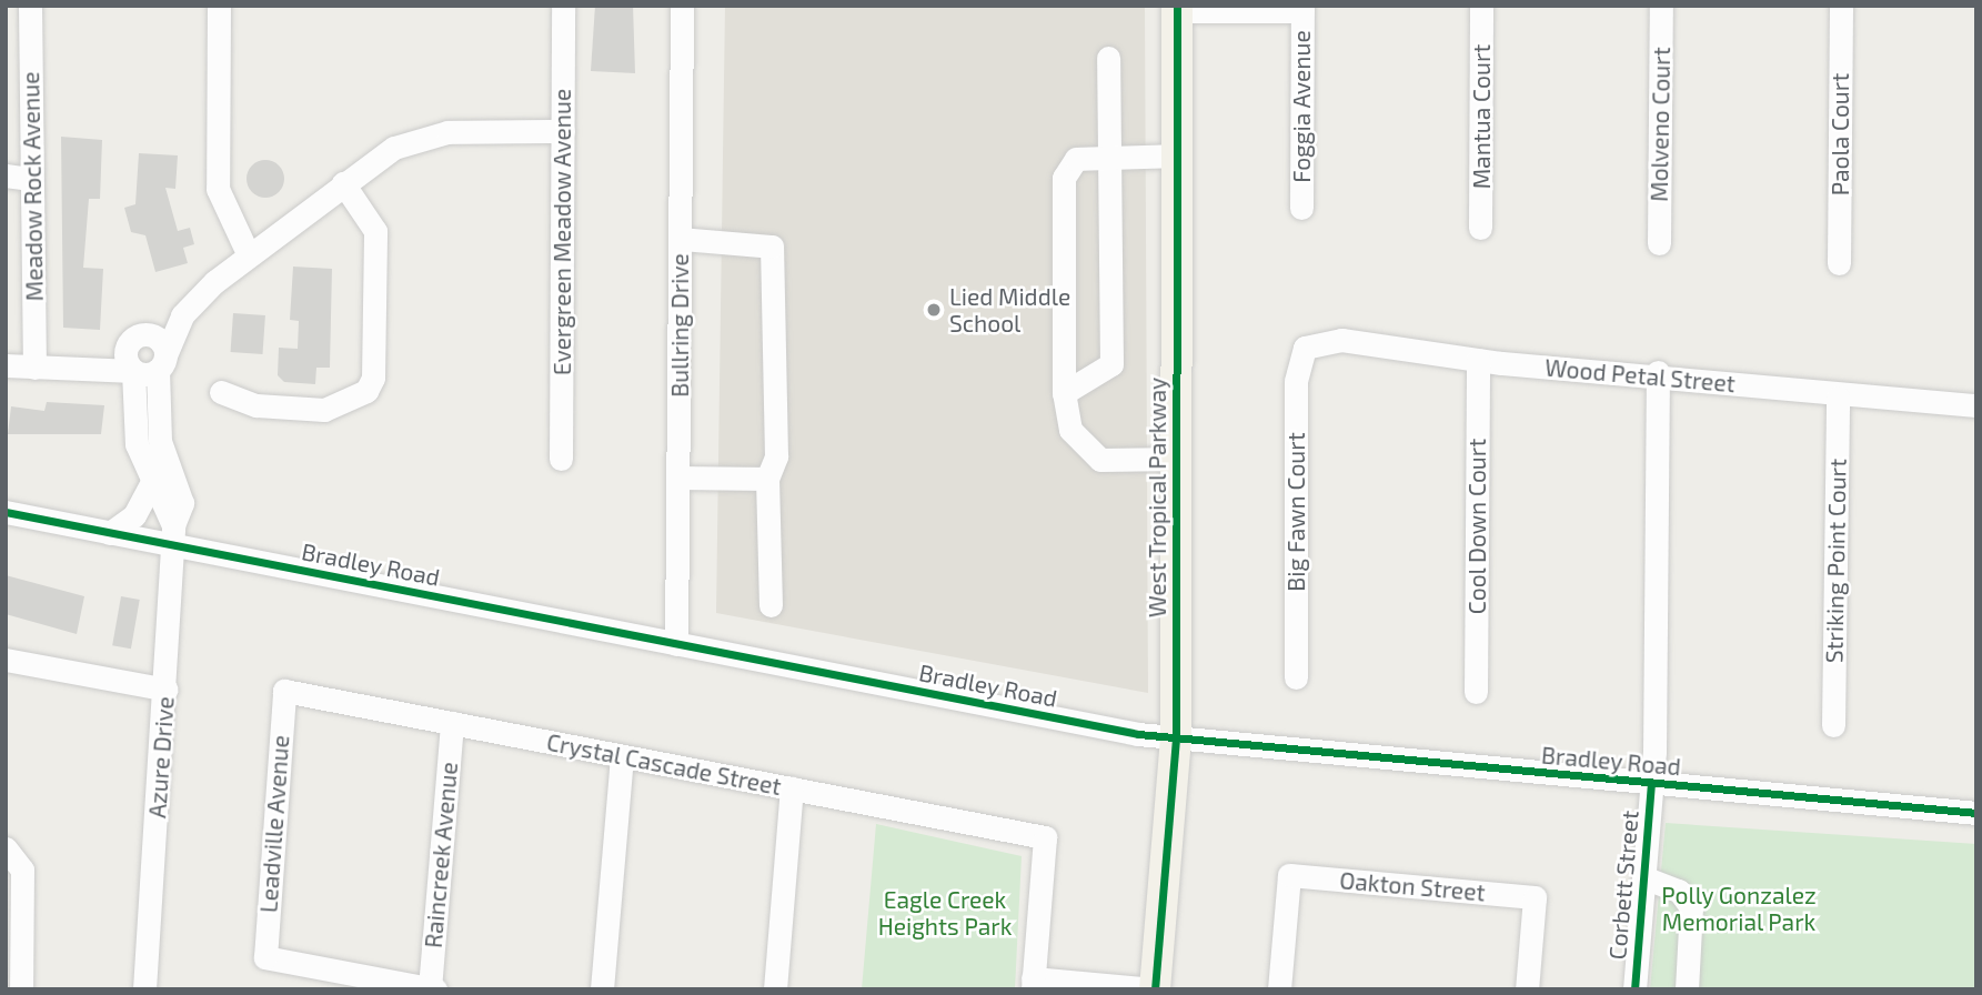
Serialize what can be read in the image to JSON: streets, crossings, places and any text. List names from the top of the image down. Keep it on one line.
{"streets":{"main road":["West Tropical Parkway"],"street":["Foggia Avenue","Mantua Court","Molveno Court","Paola Court","Meadow Rock Avenue","Evergreen Meadow Avenue","Bullring Drive","Wood Petal Street","Big Fawn Court","Cool Down Court","Striking Point Court","Bradley Road","Azure Drive","Crystal Cascade Street","Leadville Avenue","Raincreek Avenue","Corbett Street","Oakton Street"]},"crossings":[["Bullring Drive","Bradley Road"],["Wood Petal Street","Big Fawn Court"],["Wood Petal Street","Cool Down Court"],["Wood Petal Street","Striking Point Court"],["Wood Petal Street","Corbett Street"],["West Tropical Parkway","Bradley Road"],["Bradley Road","Azure Drive"],["Bradley Road","Corbett Street"],["Crystal Cascade Street","Leadville Avenue"],["Crystal Cascade Street","Raincreek Avenue"],["Leadville Avenue","Raincreek Avenue"]],"parks":["Polly Gonzalez Memorial Park","Eagle Creek Heights Park"],"places":["Lied Middle School"]}
